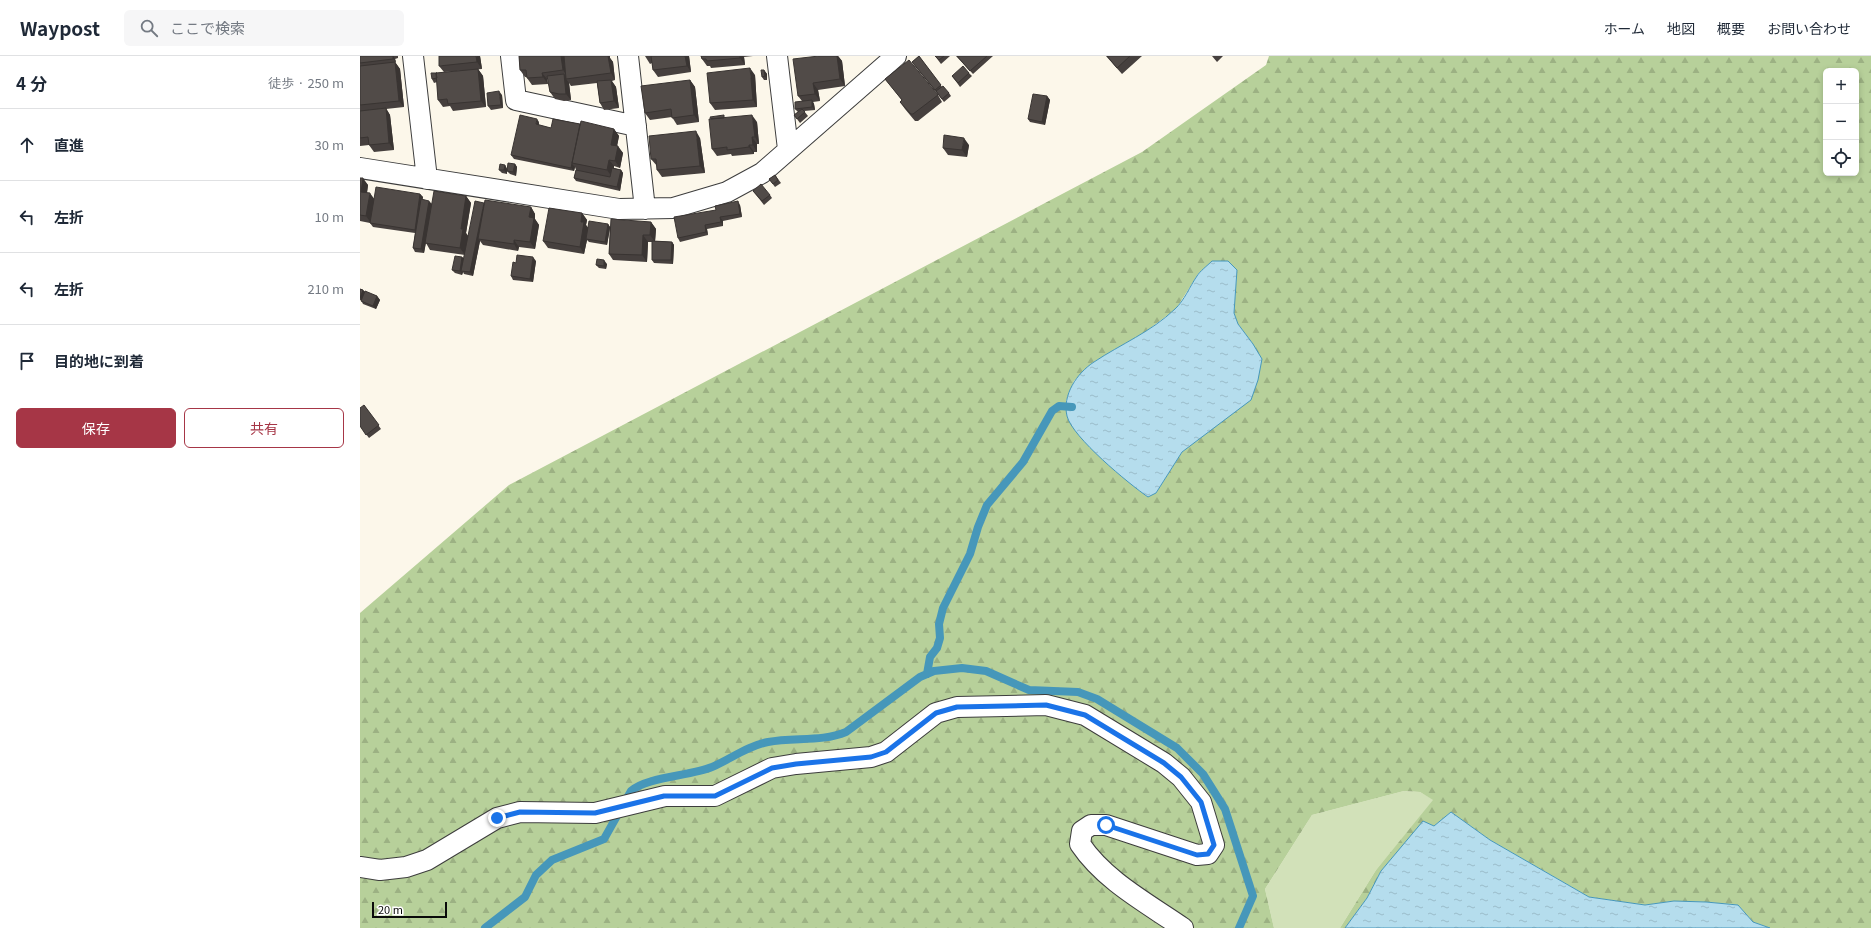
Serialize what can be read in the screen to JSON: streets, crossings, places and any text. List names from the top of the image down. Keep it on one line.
{"scale_bar":"20 m","page":{"header":"Waypost","search":"ここで検索","nav":["ホーム","地図","概要","お問い合わせ"],"heading":["4 分","徒歩 · 250 m"],"map_buttons":["+","−"],"list":[["直進","30 m"],["左折","10 m"],["左折","210 m"],"目的地に到着"],"buttons":["保存","共有"],"scale":"20 m"}}
